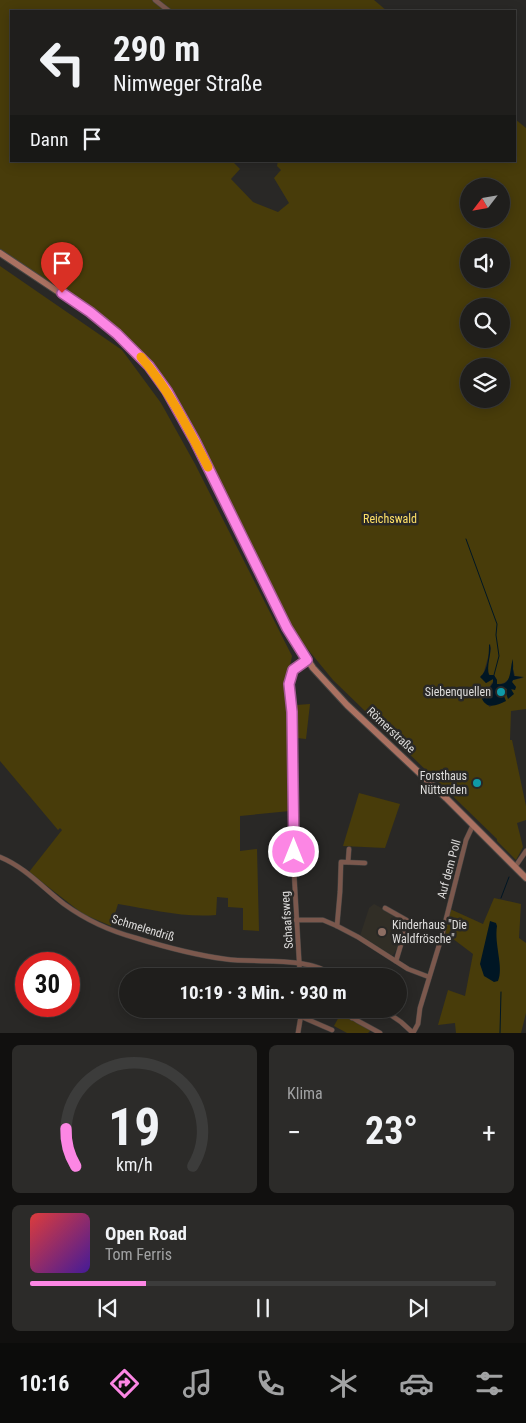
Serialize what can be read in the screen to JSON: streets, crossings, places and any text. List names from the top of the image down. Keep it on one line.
{"streets":{"main road":["Römerstraße"],"street":["Auf dem Poll","Schaafsweg","Schmelendriß"]},"crossings":[["Römerstraße","Auf dem Poll"],["Römerstraße","Schaafsweg"],["Schaafsweg","Schmelendriß"]],"parks":["Reichswald"],"places":["Siebenquellen","Forsthaus Nütterden","Kinderhaus \"Die Waldfrösche\""],"north":"bottom left","page":{"turn":["290 m","Nimweger Straße"],"then":"Dann","limit":"30","trip":"10:19 · 3 Min. · 930 m","tile":"Klima","heat":["−","23°","+"],"song":["Open Road","Tom Ferris"],"tabs":"10:16","gauge":["19","km/h"]}}
